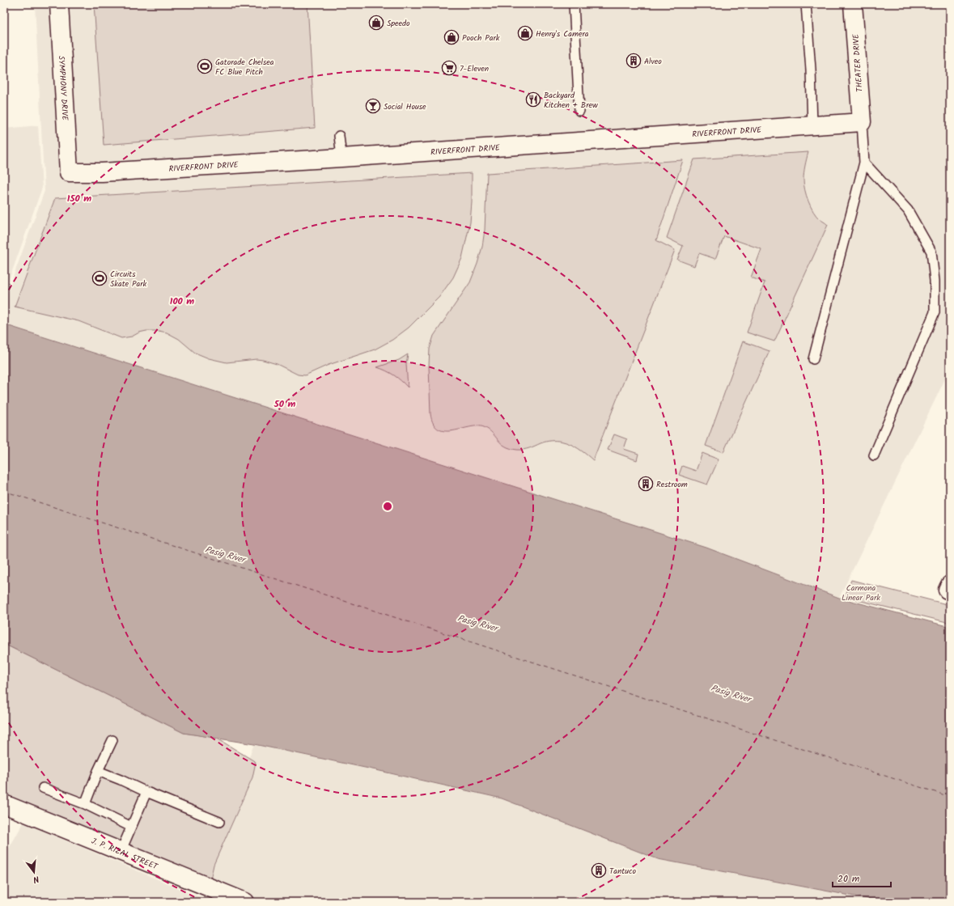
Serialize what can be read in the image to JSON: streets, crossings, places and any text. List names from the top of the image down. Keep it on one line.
{"streets":{"street":["THEATER DRIVE","SYMPHONY DRIVE","RIVERFRONT DRIVE","J. P. RIZAL STREET"]},"crossings":[["THEATER DRIVE","RIVERFRONT DRIVE"],["SYMPHONY DRIVE","RIVERFRONT DRIVE"]],"water":["Pasig River"],"parks":["Carmona Linear Park"],"places":{"shop":["Speedo","Henry's Camera","Pooch Park"],"building":["Alveo","Restroom","Tantuco"],"sports":["Gatorade Chelsea FC Blue Pitch","Circuits Skate Park"],"supermarket":["7-Eleven"],"restaurant":["Backyard Kitchen + Brew"],"bar":["Social House"]},"scale_bar":"20 m","north":"bottom","rings":["150 m","100 m","50 m"]}
